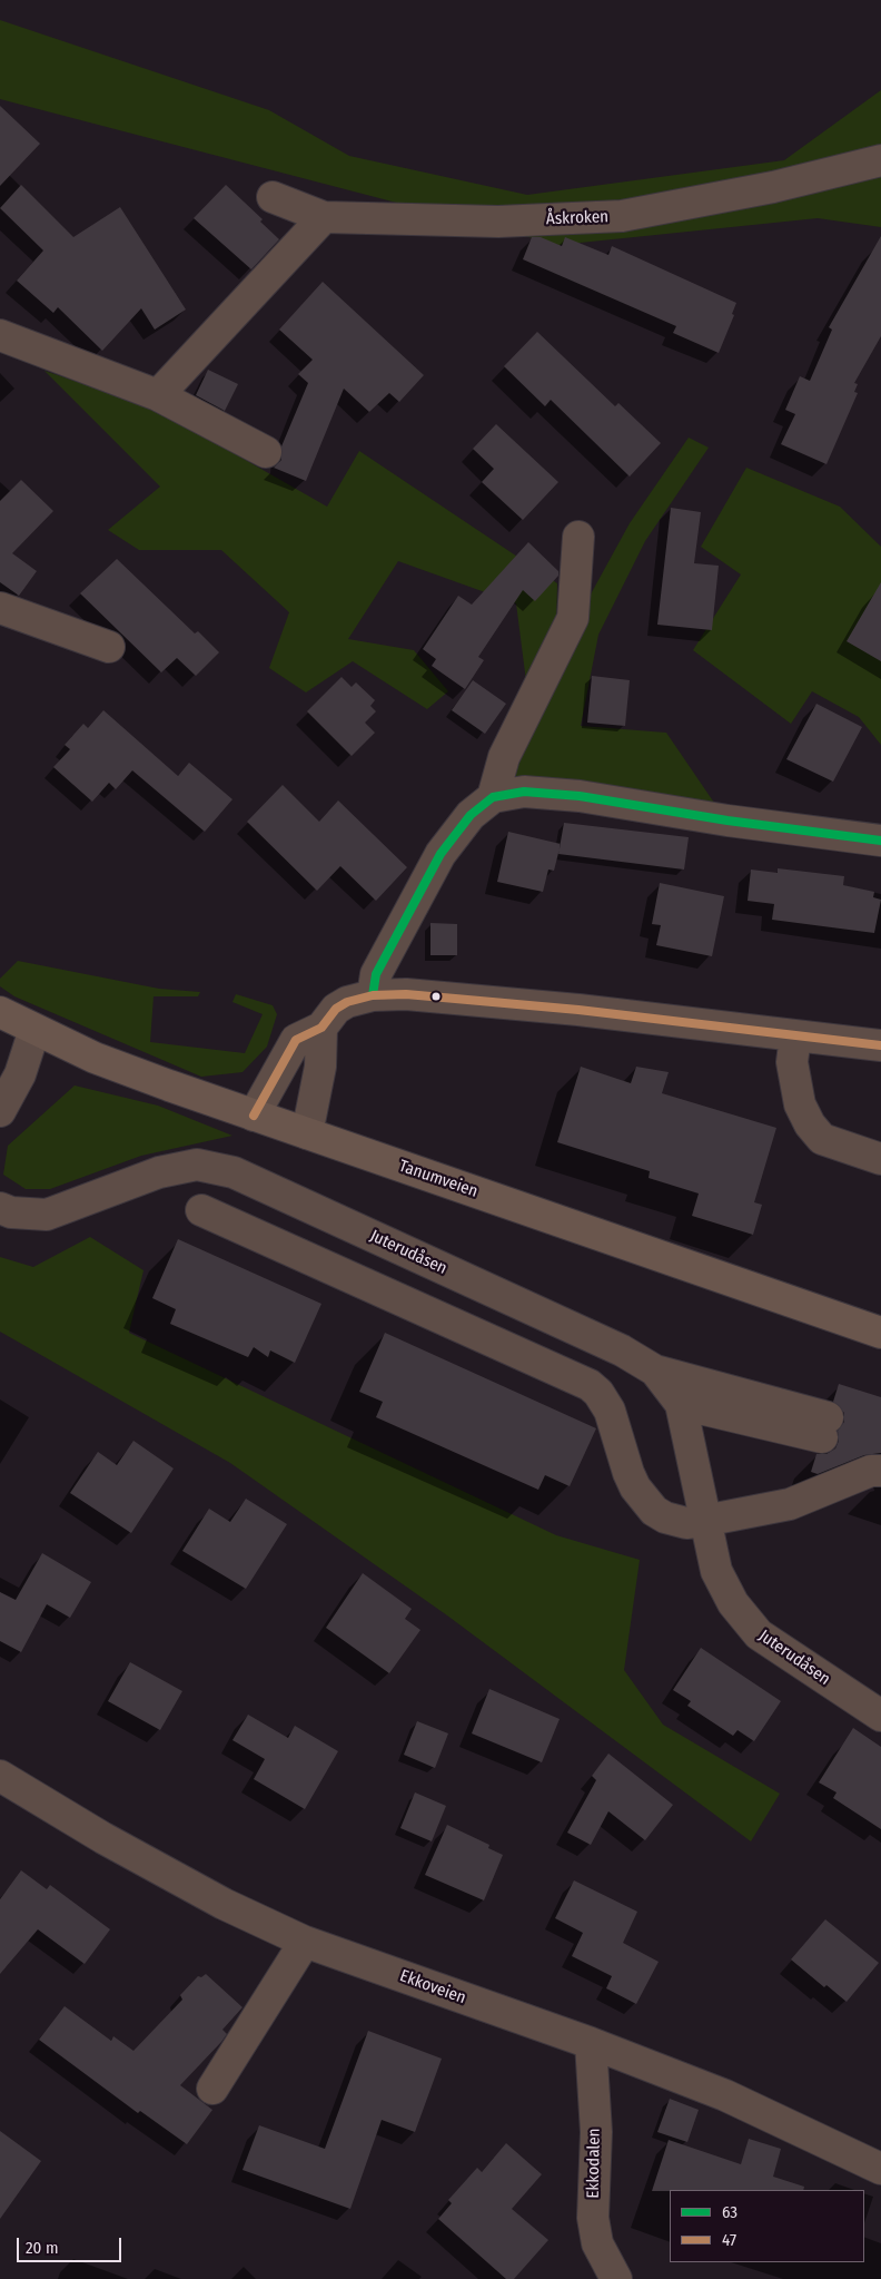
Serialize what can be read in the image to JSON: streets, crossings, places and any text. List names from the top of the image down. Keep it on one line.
{"streets":{"main road":["Tanumveien"],"street":["Åskroken","Juterudåsen","Ekkoveien","Ekkodalen"]},"crossings":[["Ekkoveien","Ekkodalen"]],"lines":["transit line 63","transit line 47"],"legend":["63","47"],"scale_bar":"20 m"}
